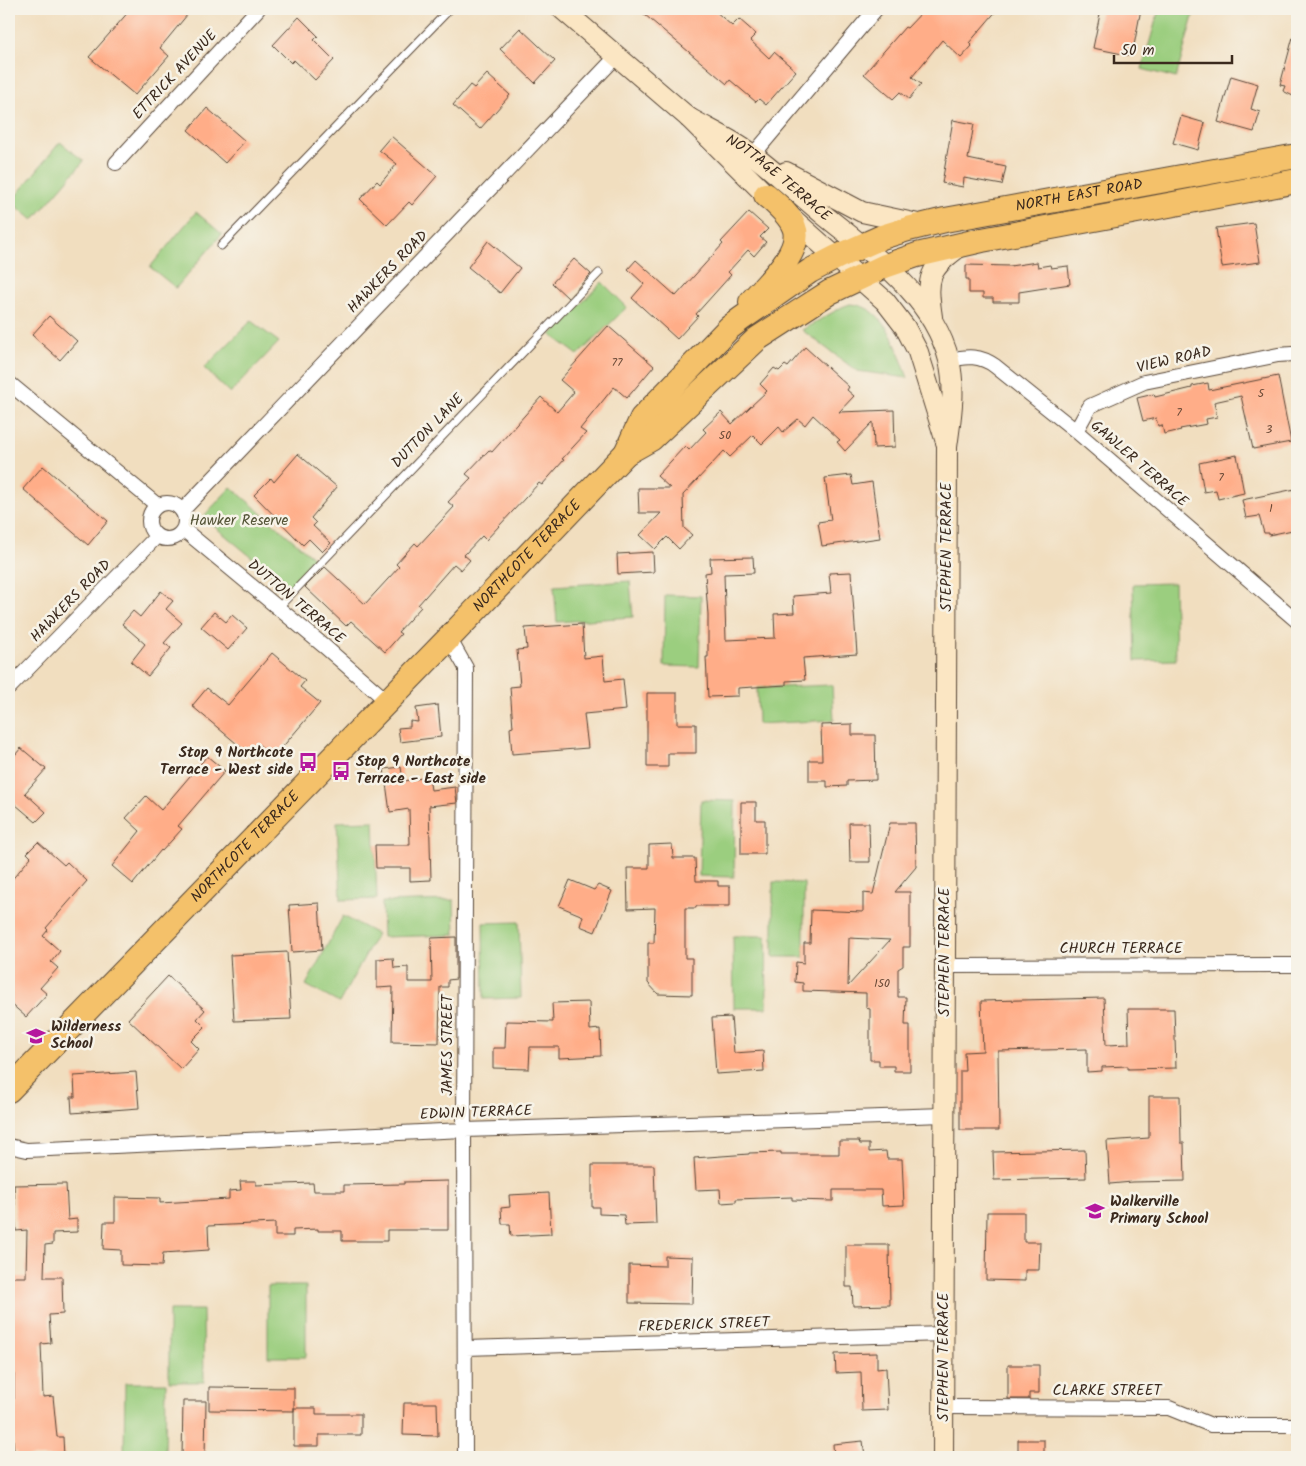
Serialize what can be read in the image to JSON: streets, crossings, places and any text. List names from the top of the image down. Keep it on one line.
{"streets":{"highway":["NORTH EAST ROAD","NORTHCOTE TERRACE"],"main road":["NOTTAGE TERRACE","STEPHEN TERRACE"],"street":["ETTRICK AVENUE","HAWKERS ROAD","VIEW ROAD","GAWLER TERRACE","DUTTON TERRACE","CHURCH TERRACE","JAMES STREET","EDWIN TERRACE","FREDERICK STREET","CLARKE STREET"],"lane":["DUTTON LANE"]},"crossings":[["NOTTAGE TERRACE","NORTH EAST ROAD"],["NOTTAGE TERRACE","HAWKERS ROAD"],["NOTTAGE TERRACE","STEPHEN TERRACE"],["NOTTAGE TERRACE","NORTHCOTE TERRACE"],["NORTH EAST ROAD","STEPHEN TERRACE"],["NORTH EAST ROAD","NORTHCOTE TERRACE"],["HAWKERS ROAD","DUTTON TERRACE"],["VIEW ROAD","GAWLER TERRACE"],["DUTTON LANE","DUTTON TERRACE"],["GAWLER TERRACE","STEPHEN TERRACE"],["STEPHEN TERRACE","NORTHCOTE TERRACE"],["STEPHEN TERRACE","CHURCH TERRACE"],["STEPHEN TERRACE","EDWIN TERRACE"],["STEPHEN TERRACE","FREDERICK STREET"],["STEPHEN TERRACE","CLARKE STREET"],["NORTHCOTE TERRACE","DUTTON TERRACE"],["NORTHCOTE TERRACE","JAMES STREET"],["JAMES STREET","EDWIN TERRACE"],["JAMES STREET","FREDERICK STREET"]],"parks":["Hawker Reserve"],"places":{"bus stop":["Stop 9 Northcote Terrace - West side","Stop 9 Northcote Terrace - East side"],"school or university":["Wilderness School","Walkerville Primary School"]},"house_numbers":["77","5","7","3","50","7","1","150"],"scale_bar":"50 m"}
